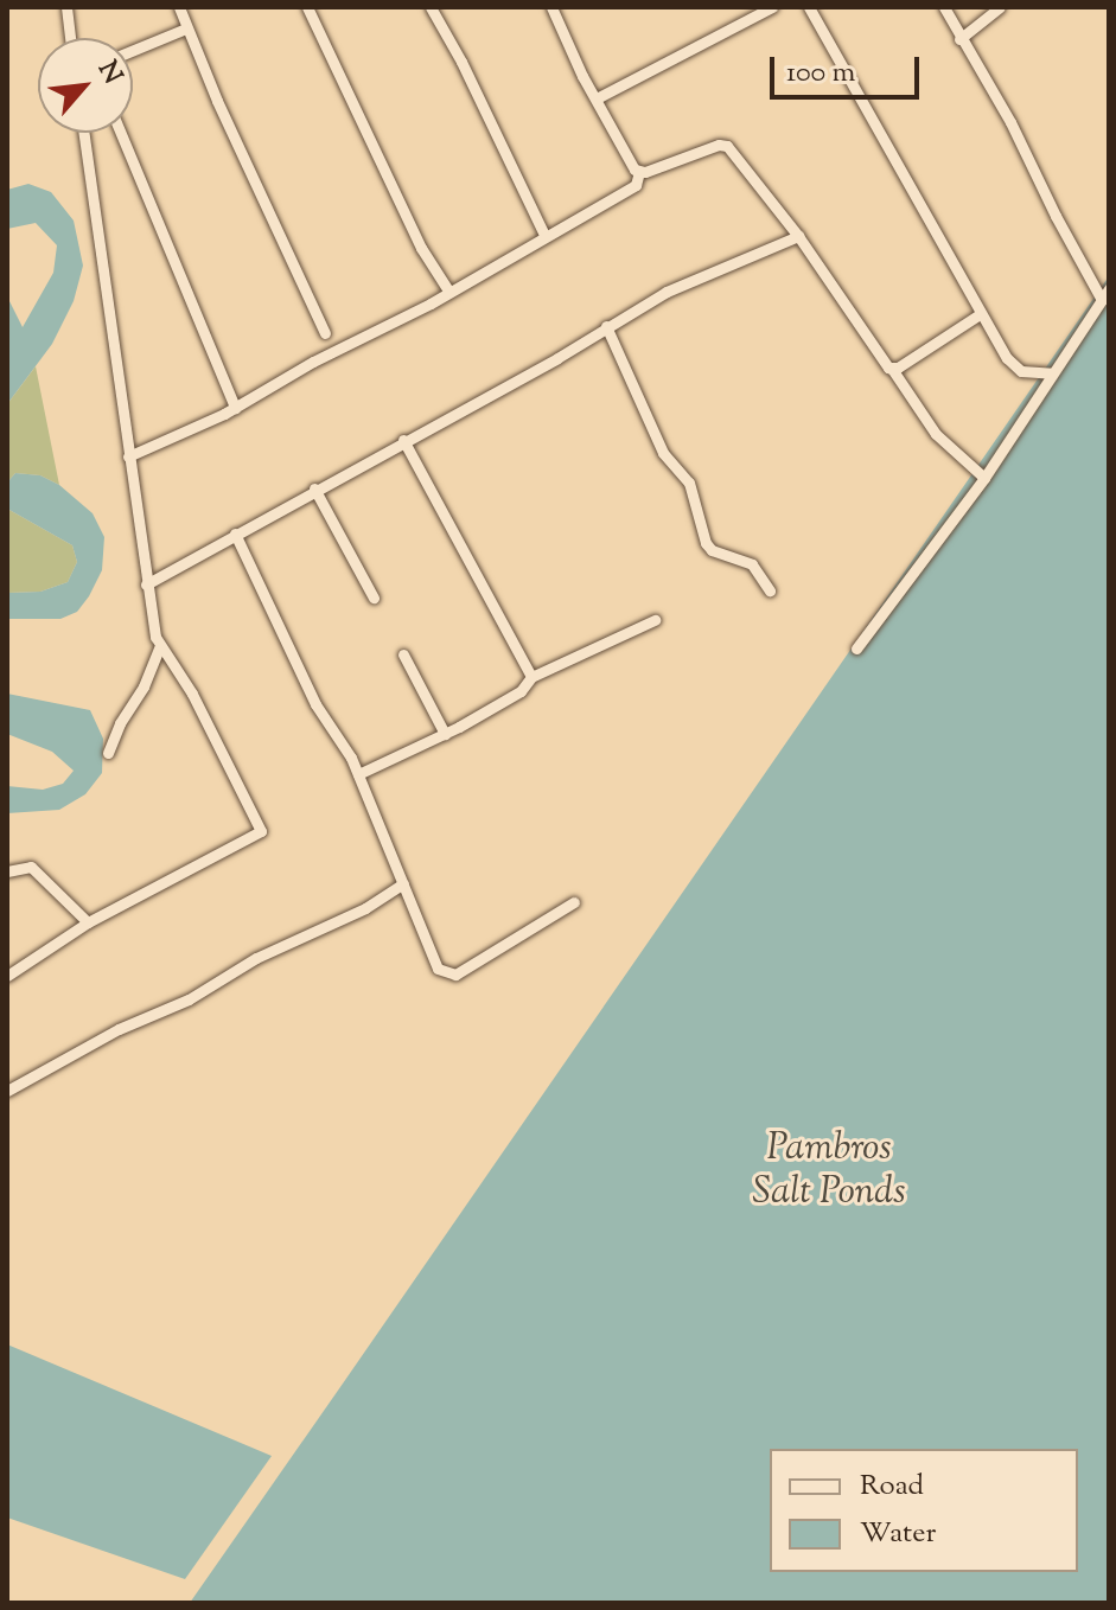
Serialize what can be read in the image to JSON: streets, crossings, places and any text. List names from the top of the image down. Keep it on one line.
{"water":["Pambros Salt Ponds"],"legend":["Road","Water"],"scale_bar":"100 m","north":"top right"}
